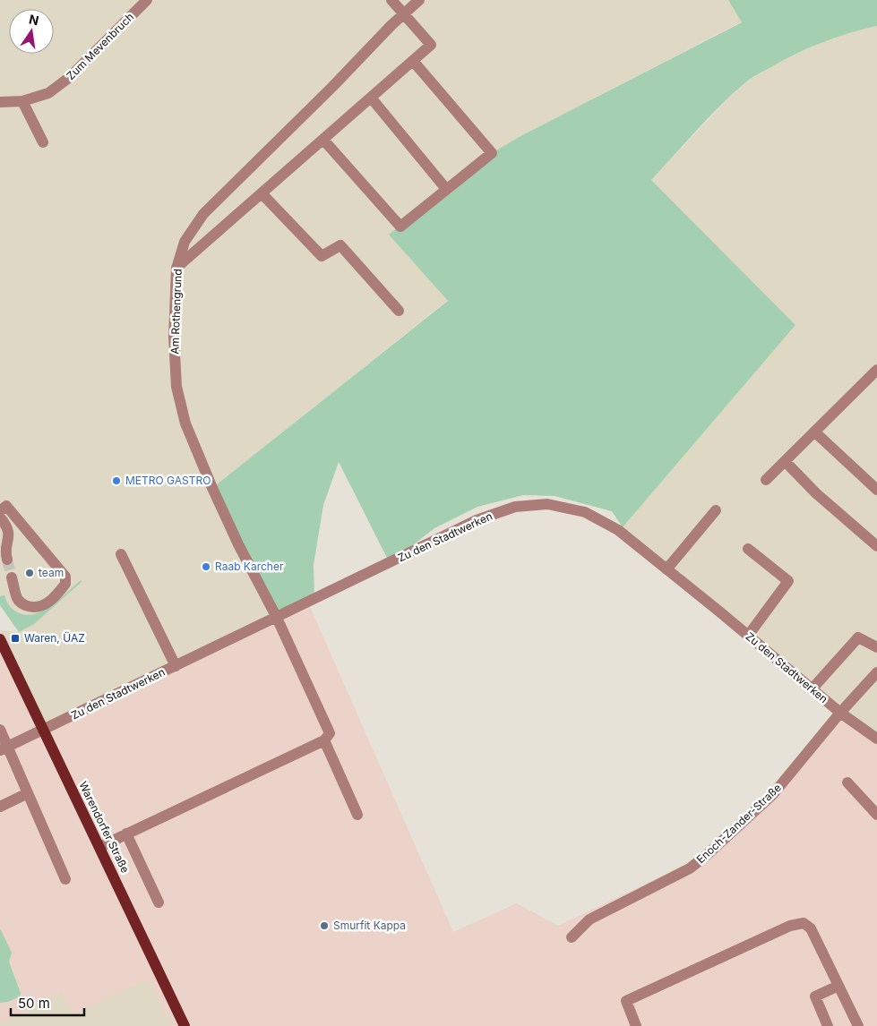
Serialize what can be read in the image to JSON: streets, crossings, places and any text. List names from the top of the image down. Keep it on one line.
{"streets":{"main road":["Warendorfer Straße"],"street":["Zum Mevenbruch","Am Rothengrund","Zu den Stadtwerken","Enoch-Zander-Straße"]},"crossings":[["Am Rothengrund","Zu den Stadtwerken"],["Zu den Stadtwerken","Enoch-Zander-Straße"],["Zu den Stadtwerken","Warendorfer Straße"]],"places":{"other":["METRO GASTRO","Raab Karcher","team","Smurfit Kappa"],"transit":["Waren, ÜAZ"]},"scale_bar":"50 m","north":"top"}
